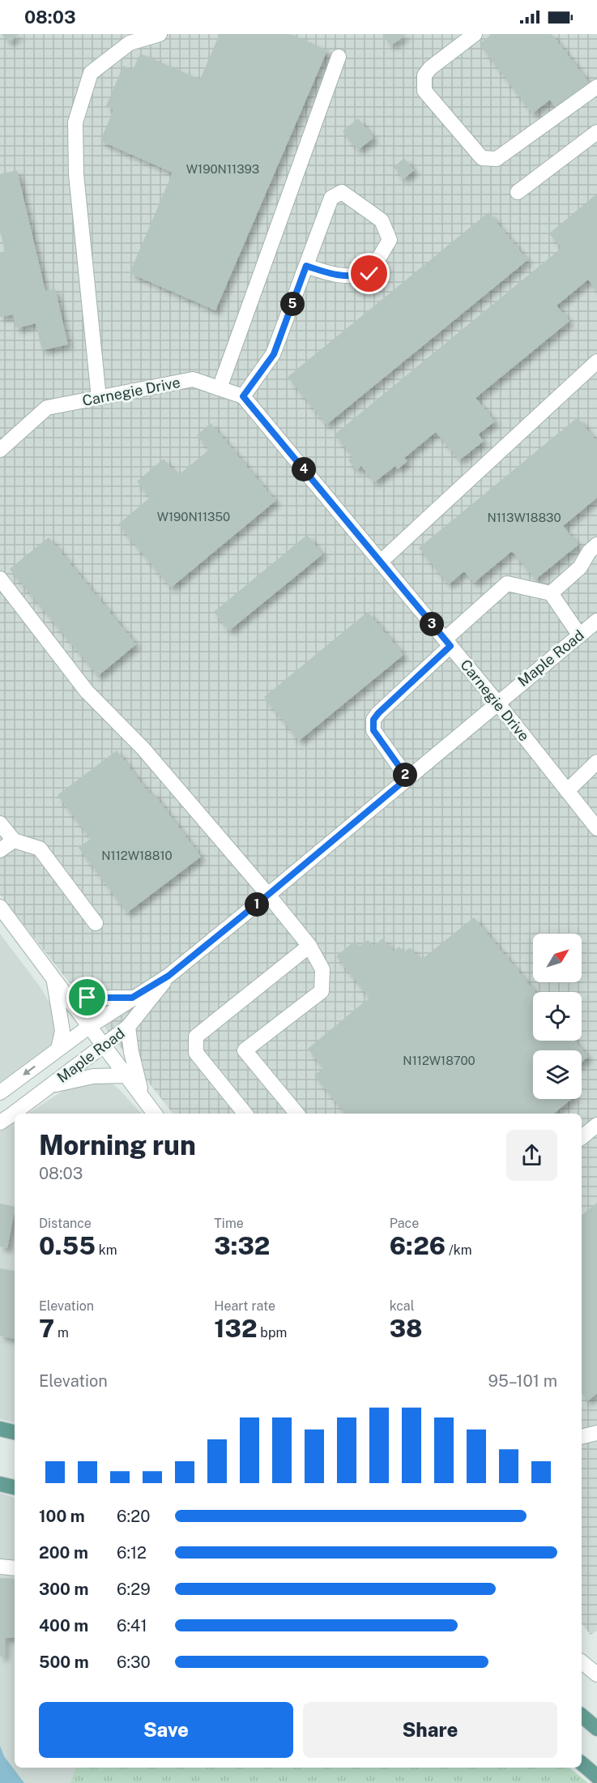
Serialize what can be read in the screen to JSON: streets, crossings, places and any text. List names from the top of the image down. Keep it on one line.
{"streets":{"street":["Carnegie Drive","Maple Road"]},"crossings":[["Carnegie Drive","Maple Road"]],"house_numbers":["W190N11393","W190N11350","N113W18830","N112W18810","N112W18700"],"north":"top right","page":{"status":"08:03","pins":["5","4","3","2","1"],"heading":["Morning run","08:03"],"stats":[["Distance","0.55 km"],["Time","3:32"],["Pace","6:26 /km"],["Elevation","7 m"],["Heart rate","132 bpm"],["kcal","38"]],"chart":["Elevation","95–101 m"],"list":[{"name":"100 m","note":"6:20"},{"name":"200 m","note":"6:12"},{"name":"300 m","note":"6:29"},{"name":"400 m","note":"6:41"},{"name":"500 m","note":"6:30"}],"buttons":["Save","Share"]}}
